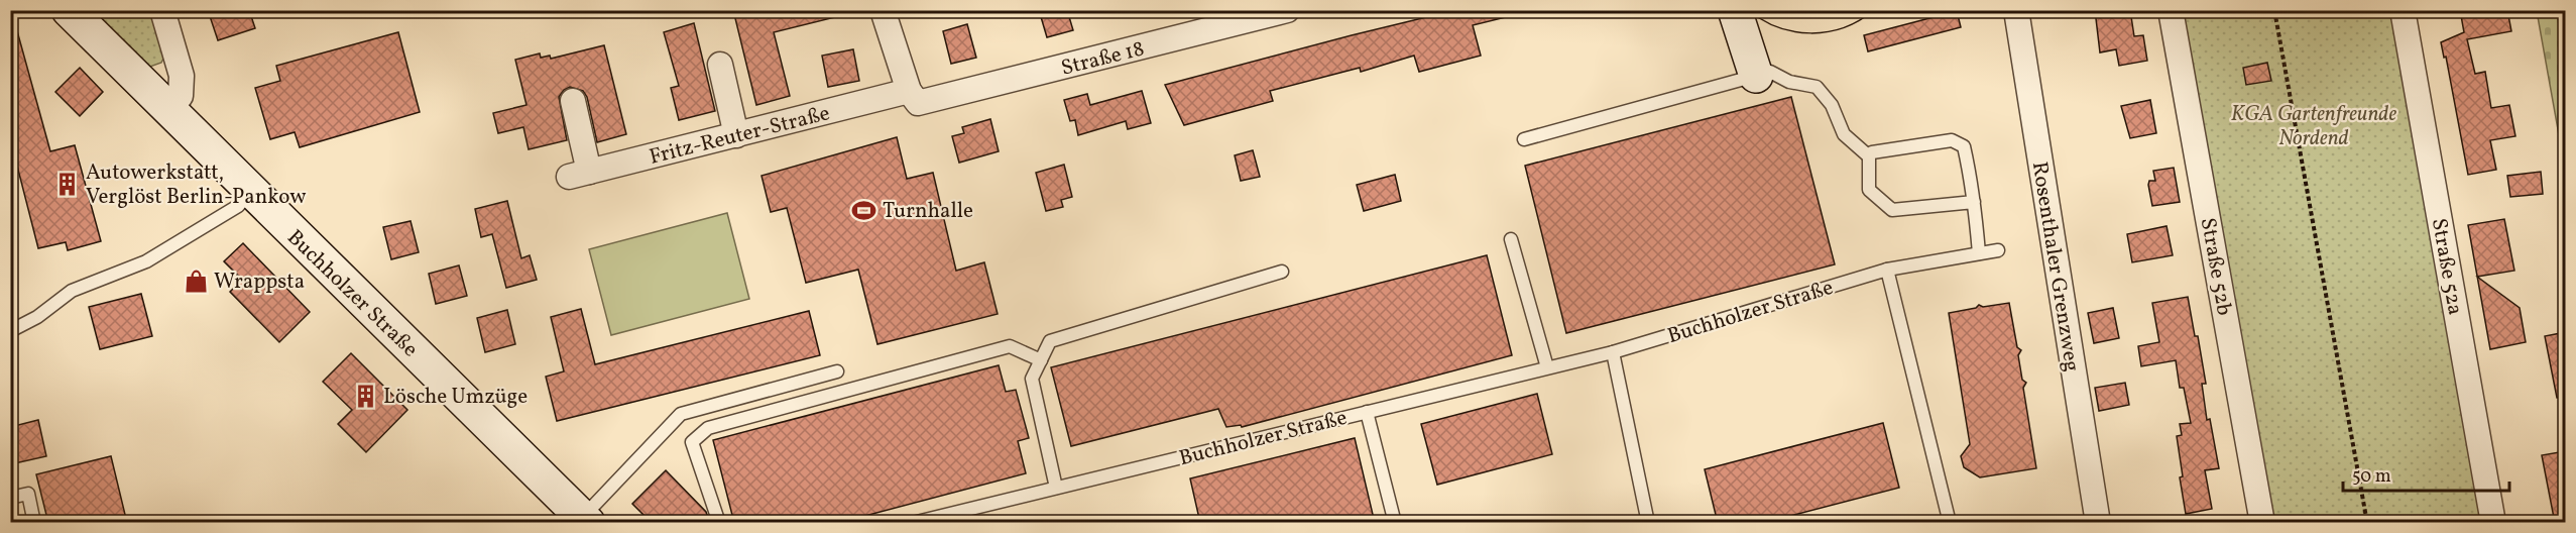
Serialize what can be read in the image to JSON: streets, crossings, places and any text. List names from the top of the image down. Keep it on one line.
{"streets":{"street":["Straße 18","Fritz-Reuter-Straße","Rosenthaler Grenzweg","Straße 52b","Straße 52a","Buchholzer Straße"]},"crossings":[["Straße 18","Fritz-Reuter-Straße"]],"parks":["KGA Gartenfreunde Nordend"],"places":{"building":["Autowerkstatt, Verglöst Berlin-Pankow","Lösche Umzüge"],"sports":["Turnhalle"],"shop":["Wrappsta"]},"scale_bar":"50 m"}
